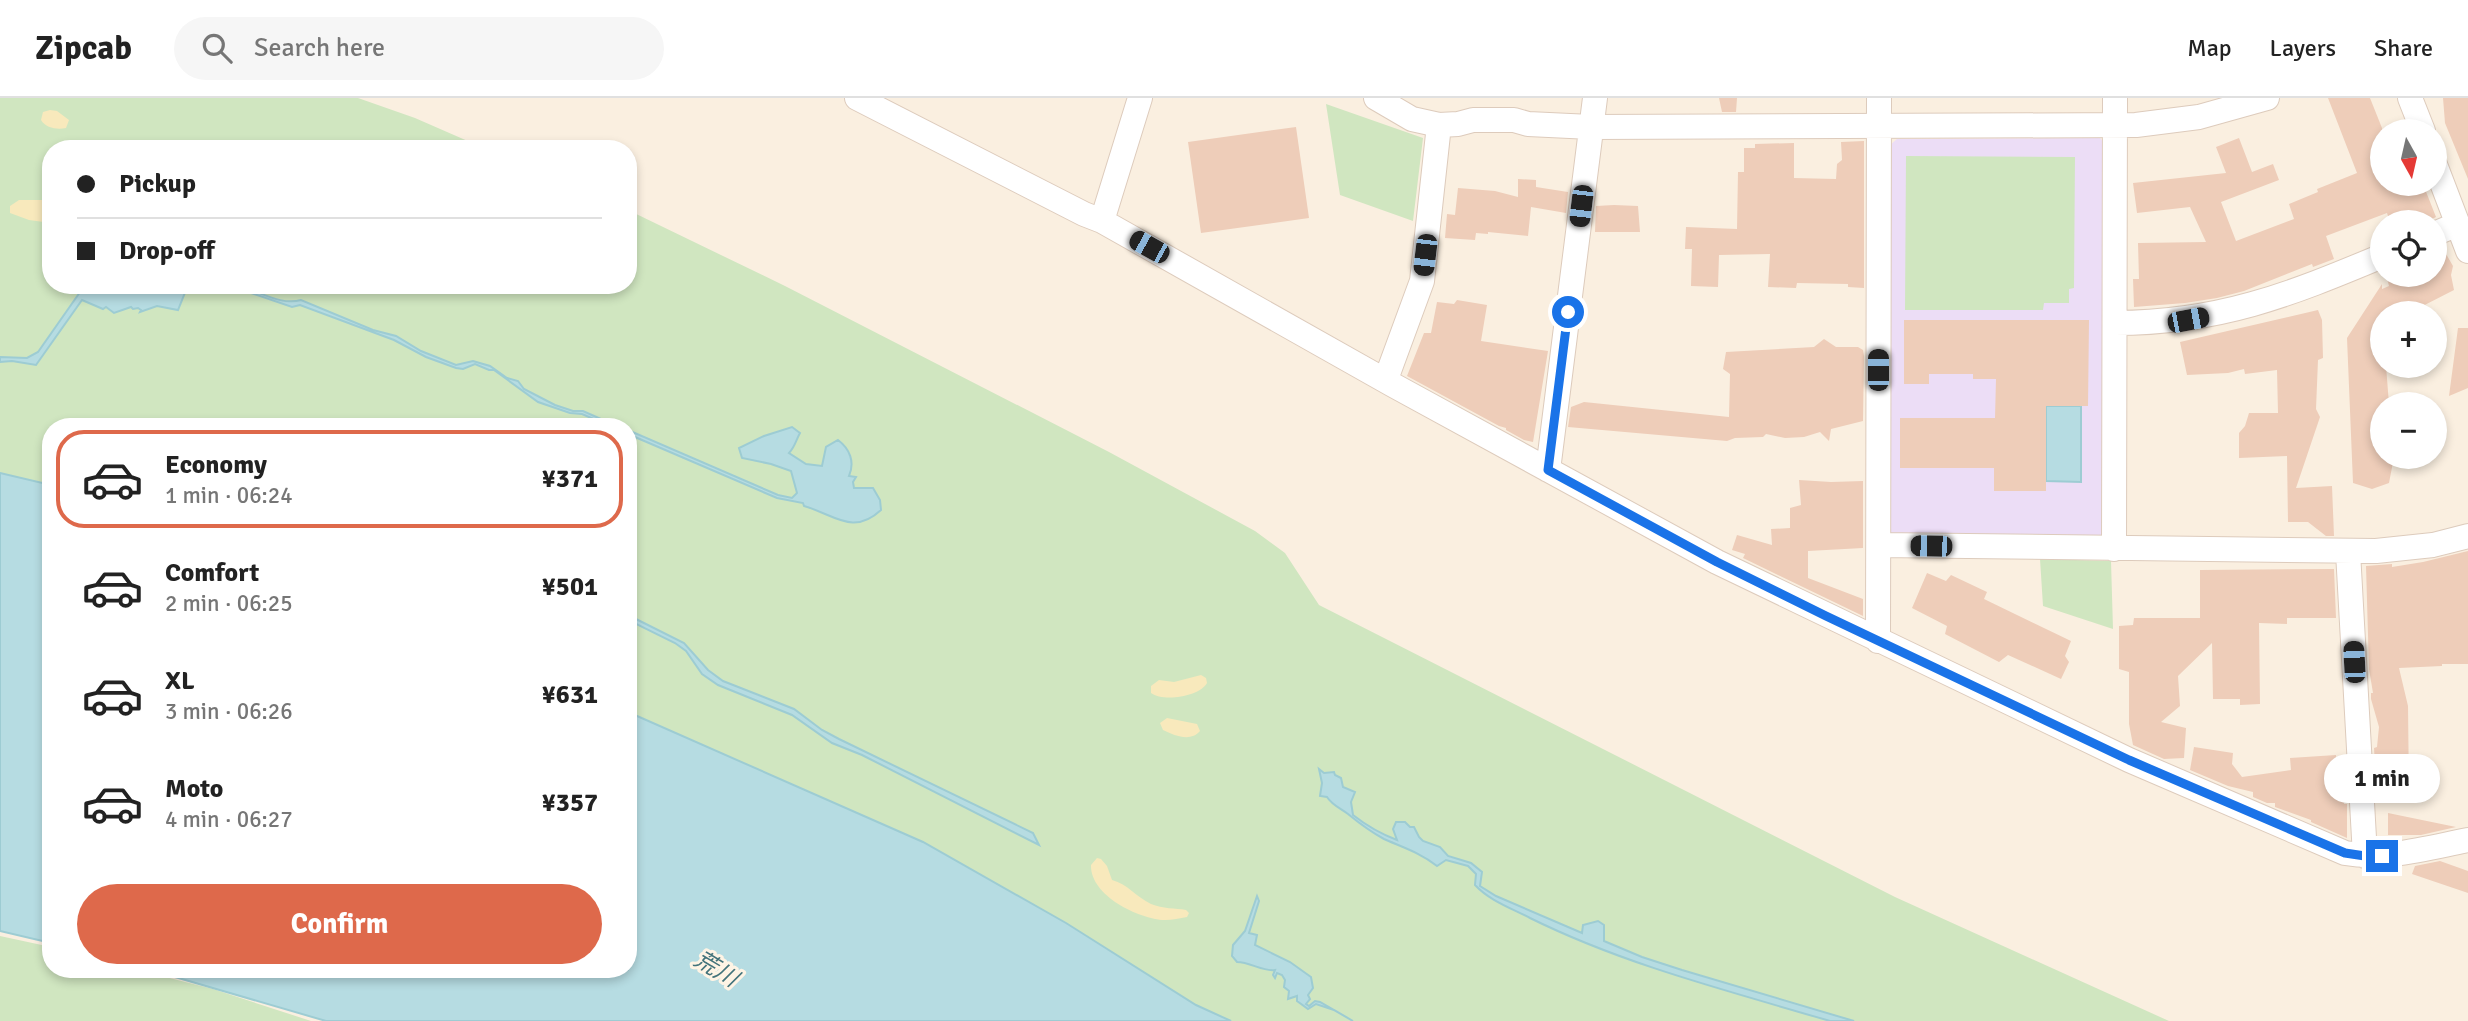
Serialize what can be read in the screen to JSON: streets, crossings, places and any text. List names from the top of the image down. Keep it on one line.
{"water":["荒川"],"north":"bottom","page":{"header":"Zipcab","search":"Search here","nav":["Map","Layers","Share"],"map_buttons":["+","−"],"banner":["Pickup","Drop-off"],"list":[{"name":"Economy","note":"1 min · 06:24","value":"¥371"},{"name":"Comfort","note":"2 min · 06:25","value":"¥501"},{"name":"XL","note":"3 min · 06:26","value":"¥631"},{"name":"Moto","note":"4 min · 06:27","value":"¥357"}],"bubble":"1 min","buttons":"Confirm"}}
